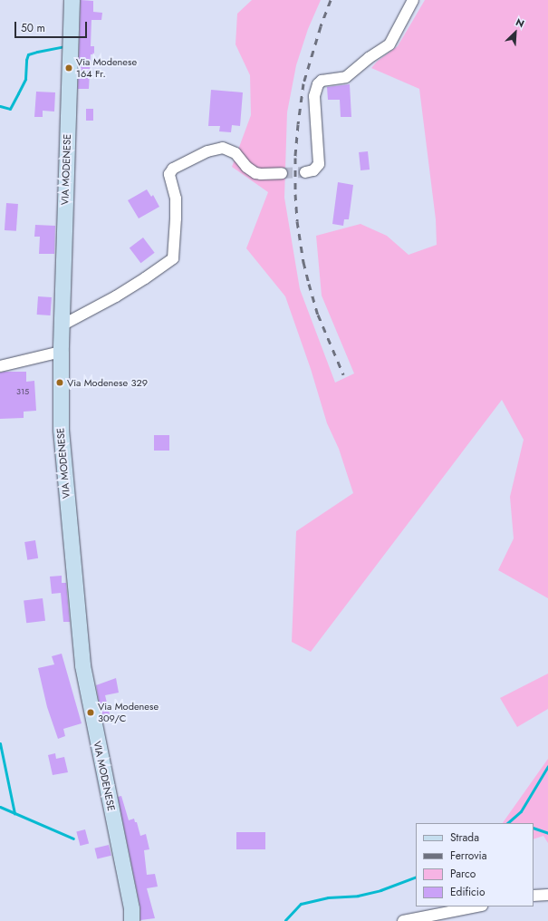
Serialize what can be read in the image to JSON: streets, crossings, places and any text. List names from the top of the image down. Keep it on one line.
{"streets":{"street":["VIA MODENESE"]},"places":["Via Modenese 164 Fr.","Via Modenese 329","Via Modenese 309/C"],"house_numbers":["315"],"legend":["Strada","Ferrovia","Parco","Edificio"],"scale_bar":"50 m","north":"top right"}
